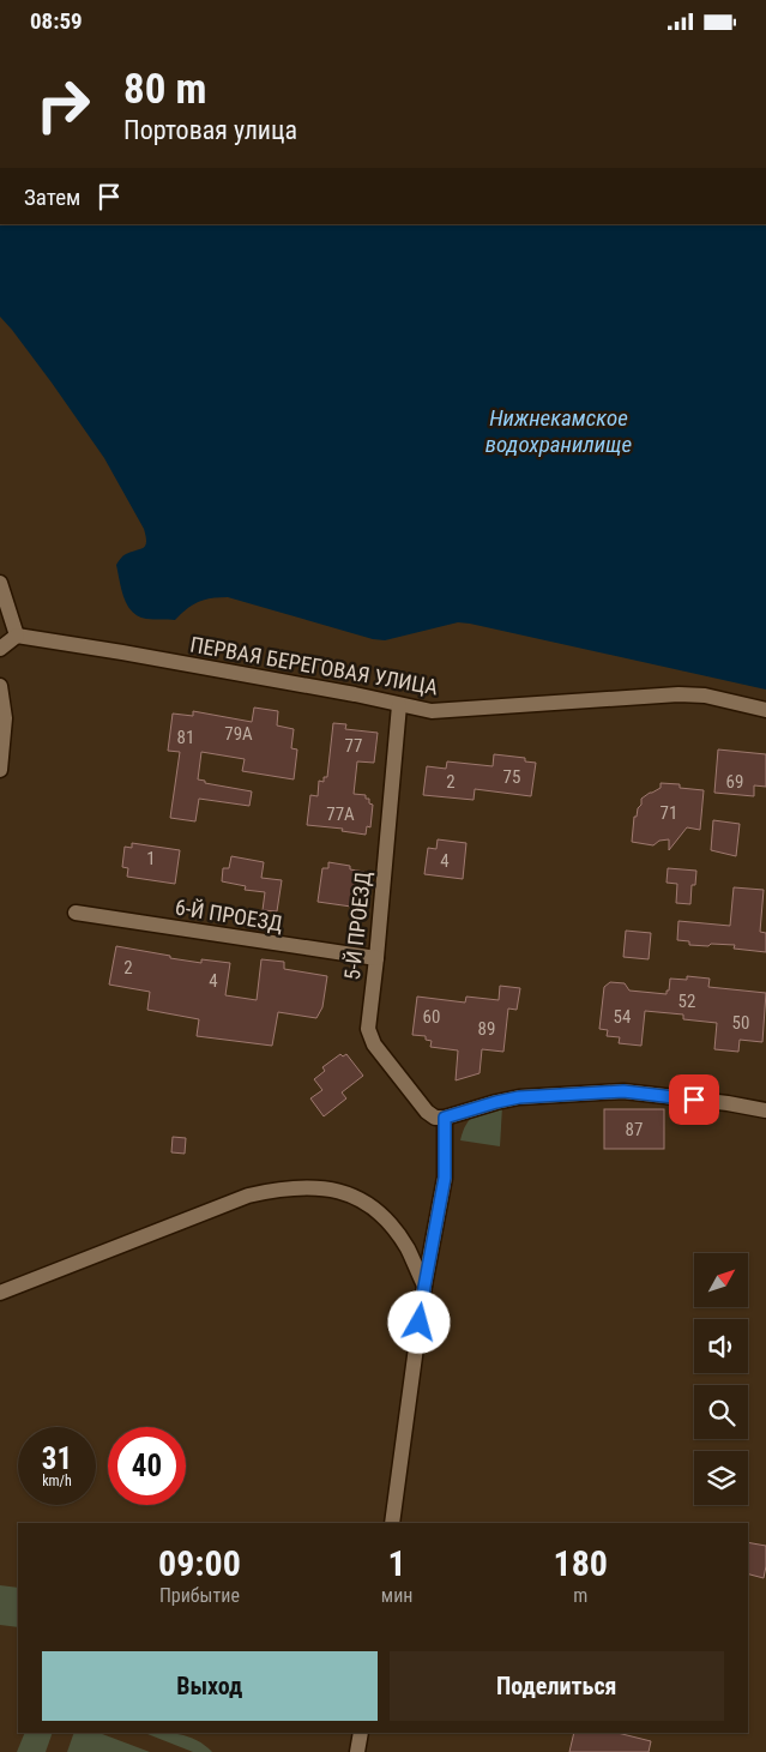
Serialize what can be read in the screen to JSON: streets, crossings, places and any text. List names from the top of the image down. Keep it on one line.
{"streets":{"street":["ПЕРВАЯ БЕРЕГОВАЯ УЛИЦА","6-Й ПРОЕЗД","5-Й ПРОЕЗД"]},"crossings":[["ПЕРВАЯ БЕРЕГОВАЯ УЛИЦА","5-Й ПРОЕЗД"],["6-Й ПРОЕЗД","5-Й ПРОЕЗД"]],"water":["Нижнекамское водохранилище"],"house_numbers":["79А","81","77","75","2","69","71","77А","1","4","2","4","52","60","54","50","89","87"],"north":"top right","page":{"status":"08:59","turn":["80 m","Портовая улица"],"then":"Затем","speed":"31 km/h","limit":"40","eta":["09:00","Прибытие","1","мин","180","m"],"buttons":["Выход","Поделиться"]}}
